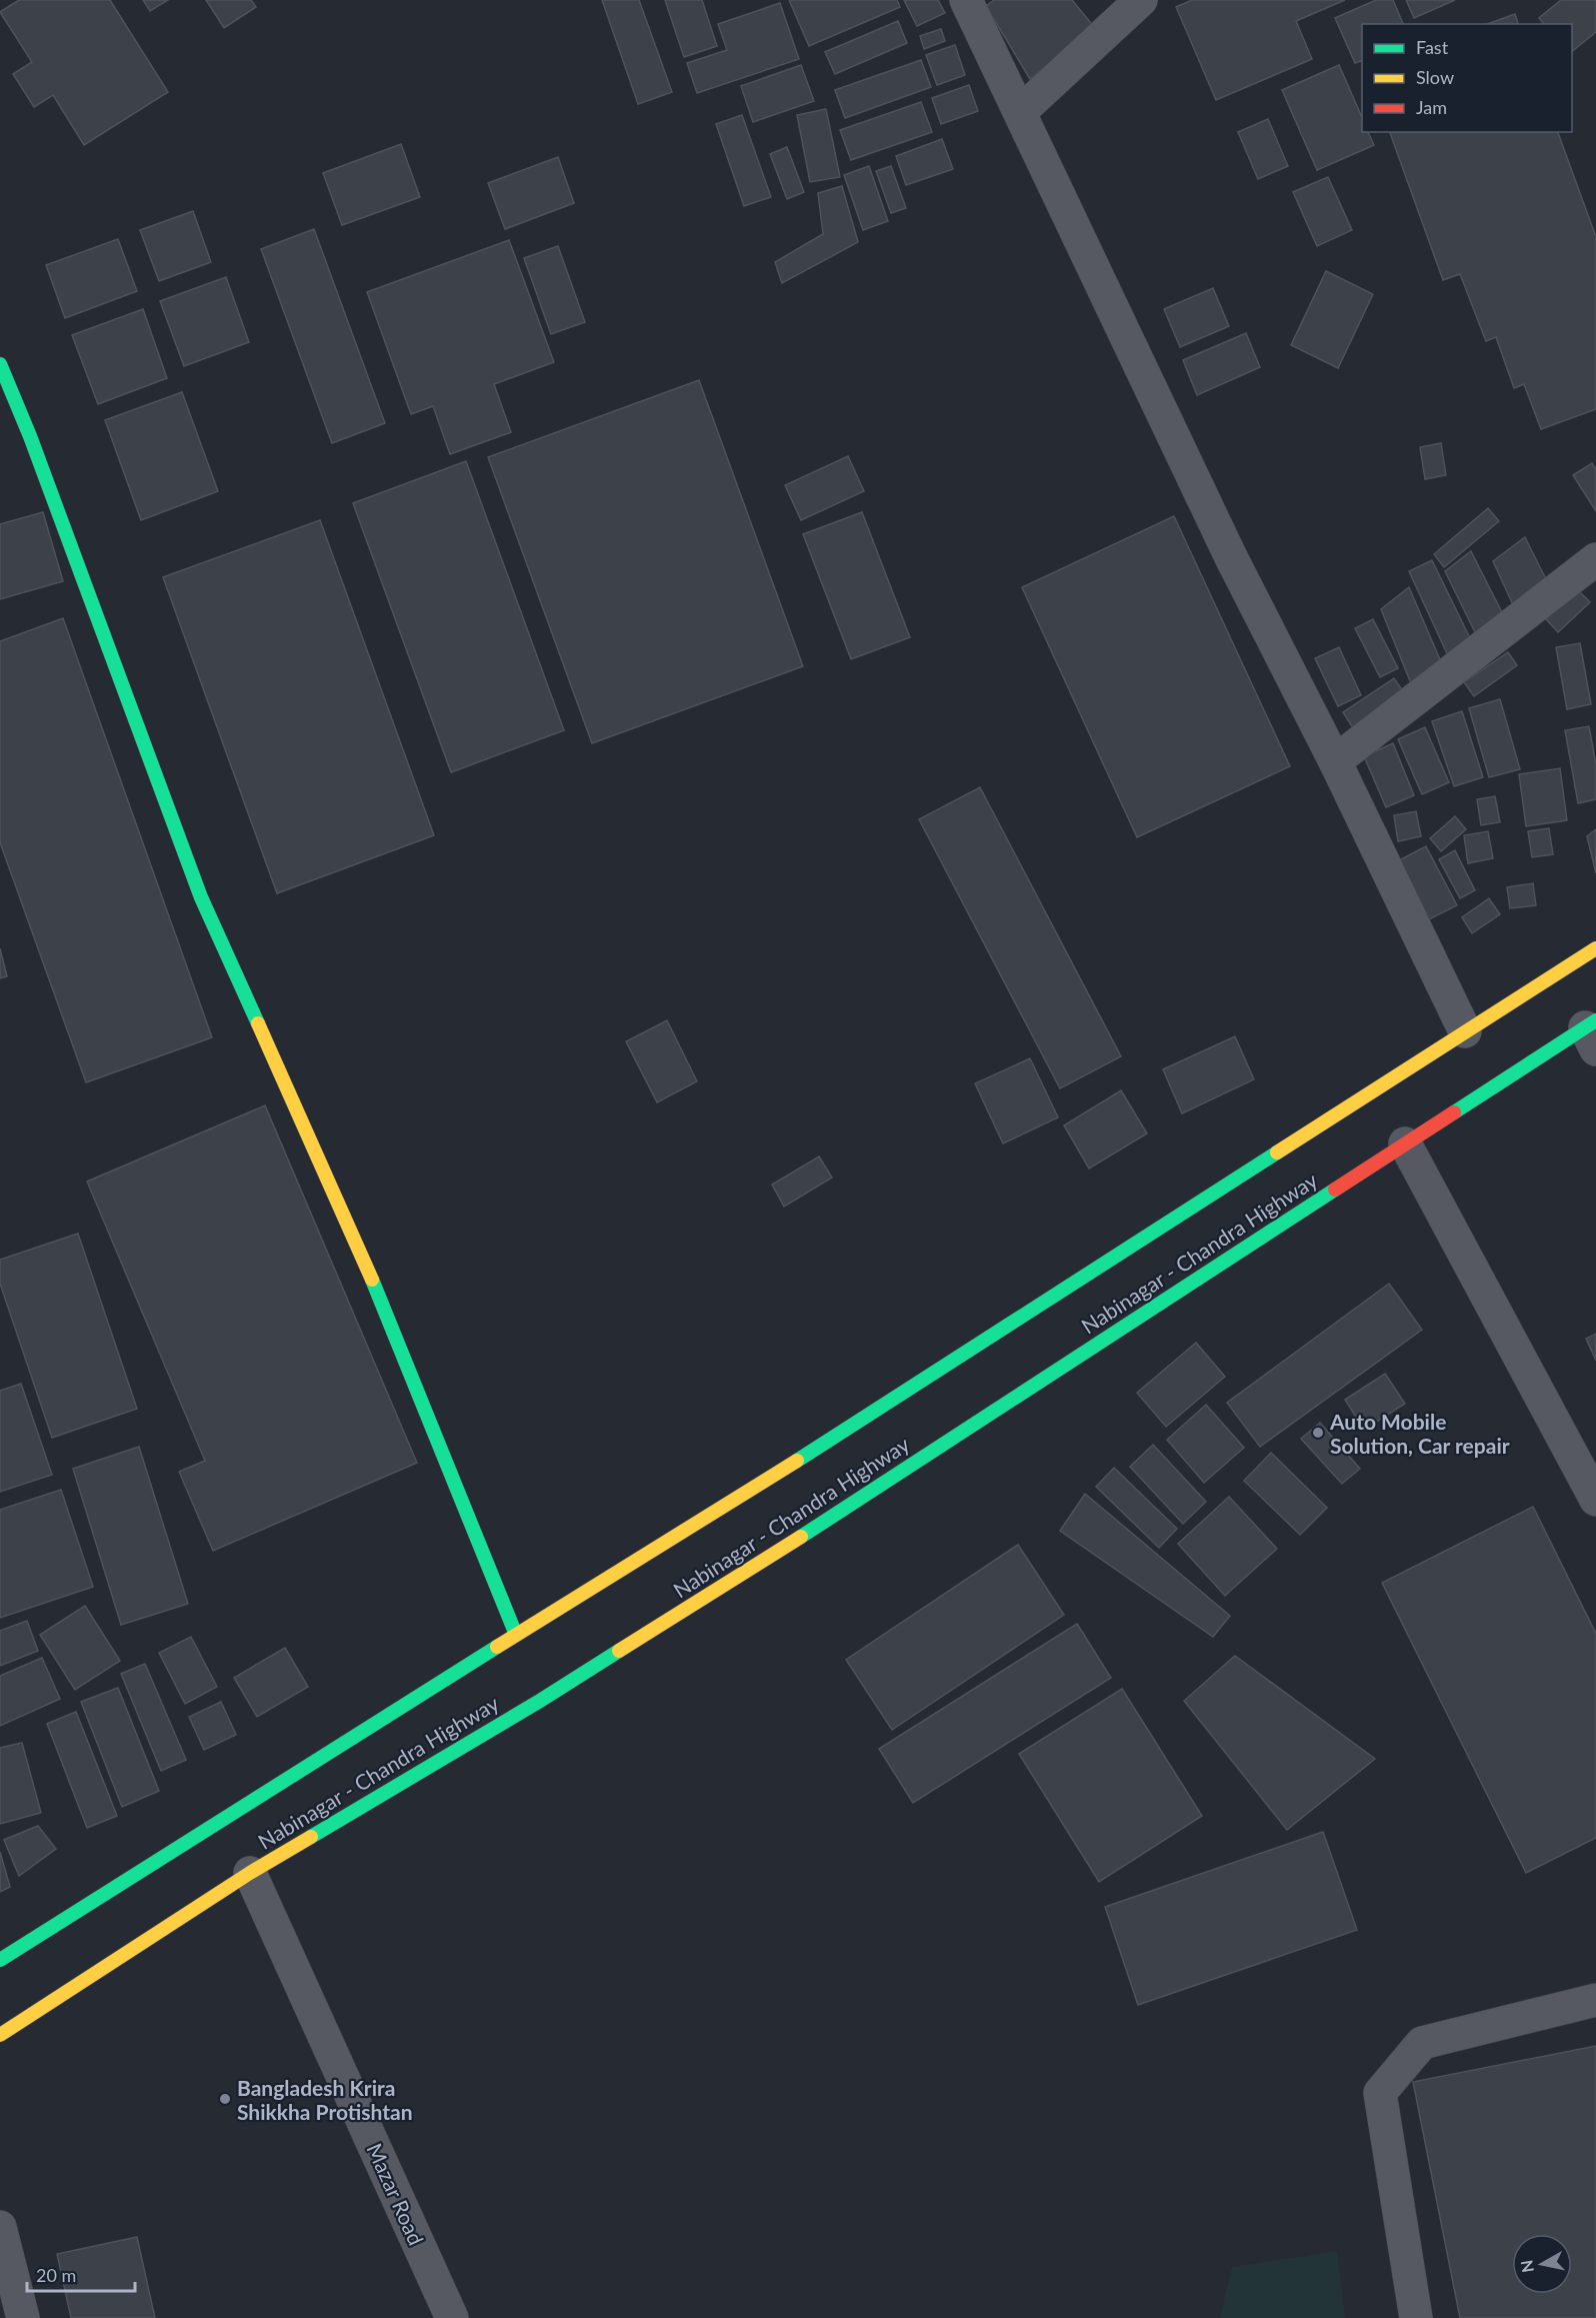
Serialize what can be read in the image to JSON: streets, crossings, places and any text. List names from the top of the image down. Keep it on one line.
{"streets":{"main road":["Nabinagar - Chandra Highway"],"street":["Mazar Road"]},"crossings":[["Nabinagar - Chandra Highway","Mazar Road"]],"places":["Auto Mobile Solution, Car repair","Bangladesh Krira Shikkha Protishtan"],"legend":["Fast","Slow","Jam"],"scale_bar":"20 m","north":"left"}
